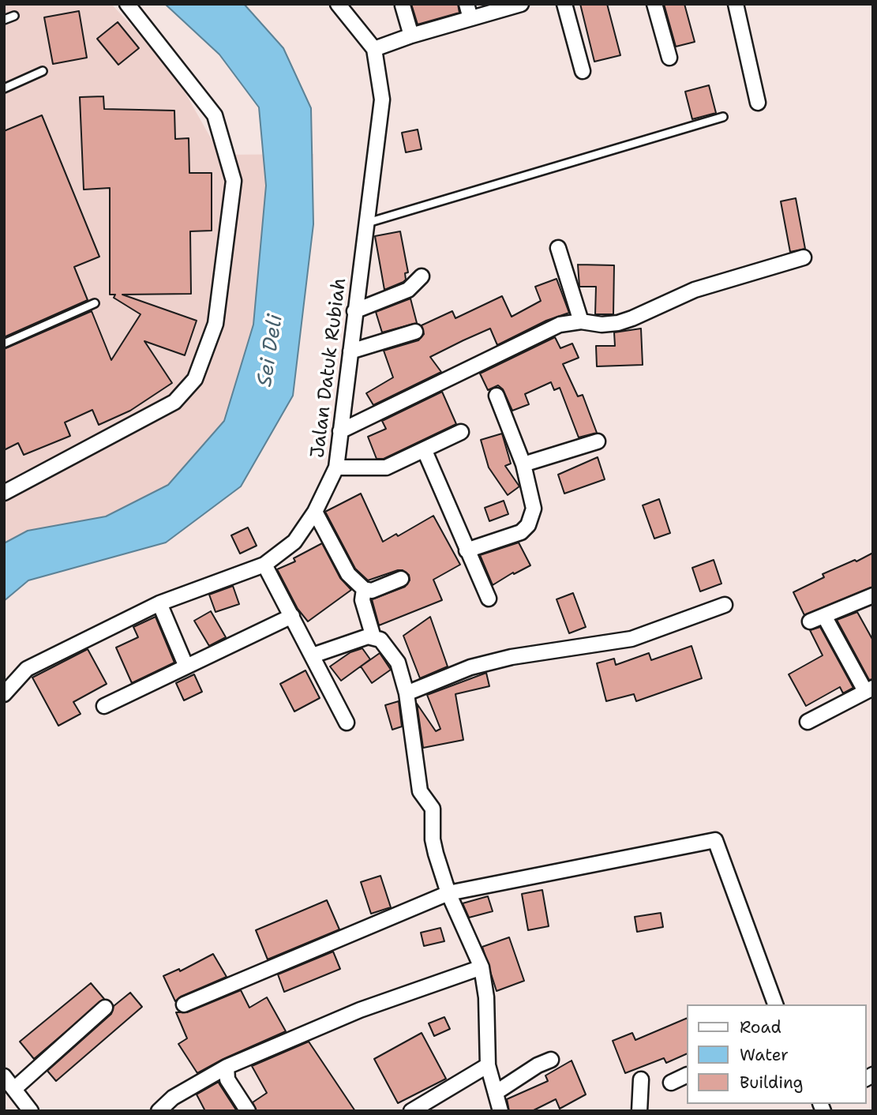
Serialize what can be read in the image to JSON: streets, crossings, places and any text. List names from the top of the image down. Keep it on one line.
{"streets":{"street":["Jalan Datuk Rubiah"]},"water":["Sei Deli"],"legend":["Road","Water","Building"]}
